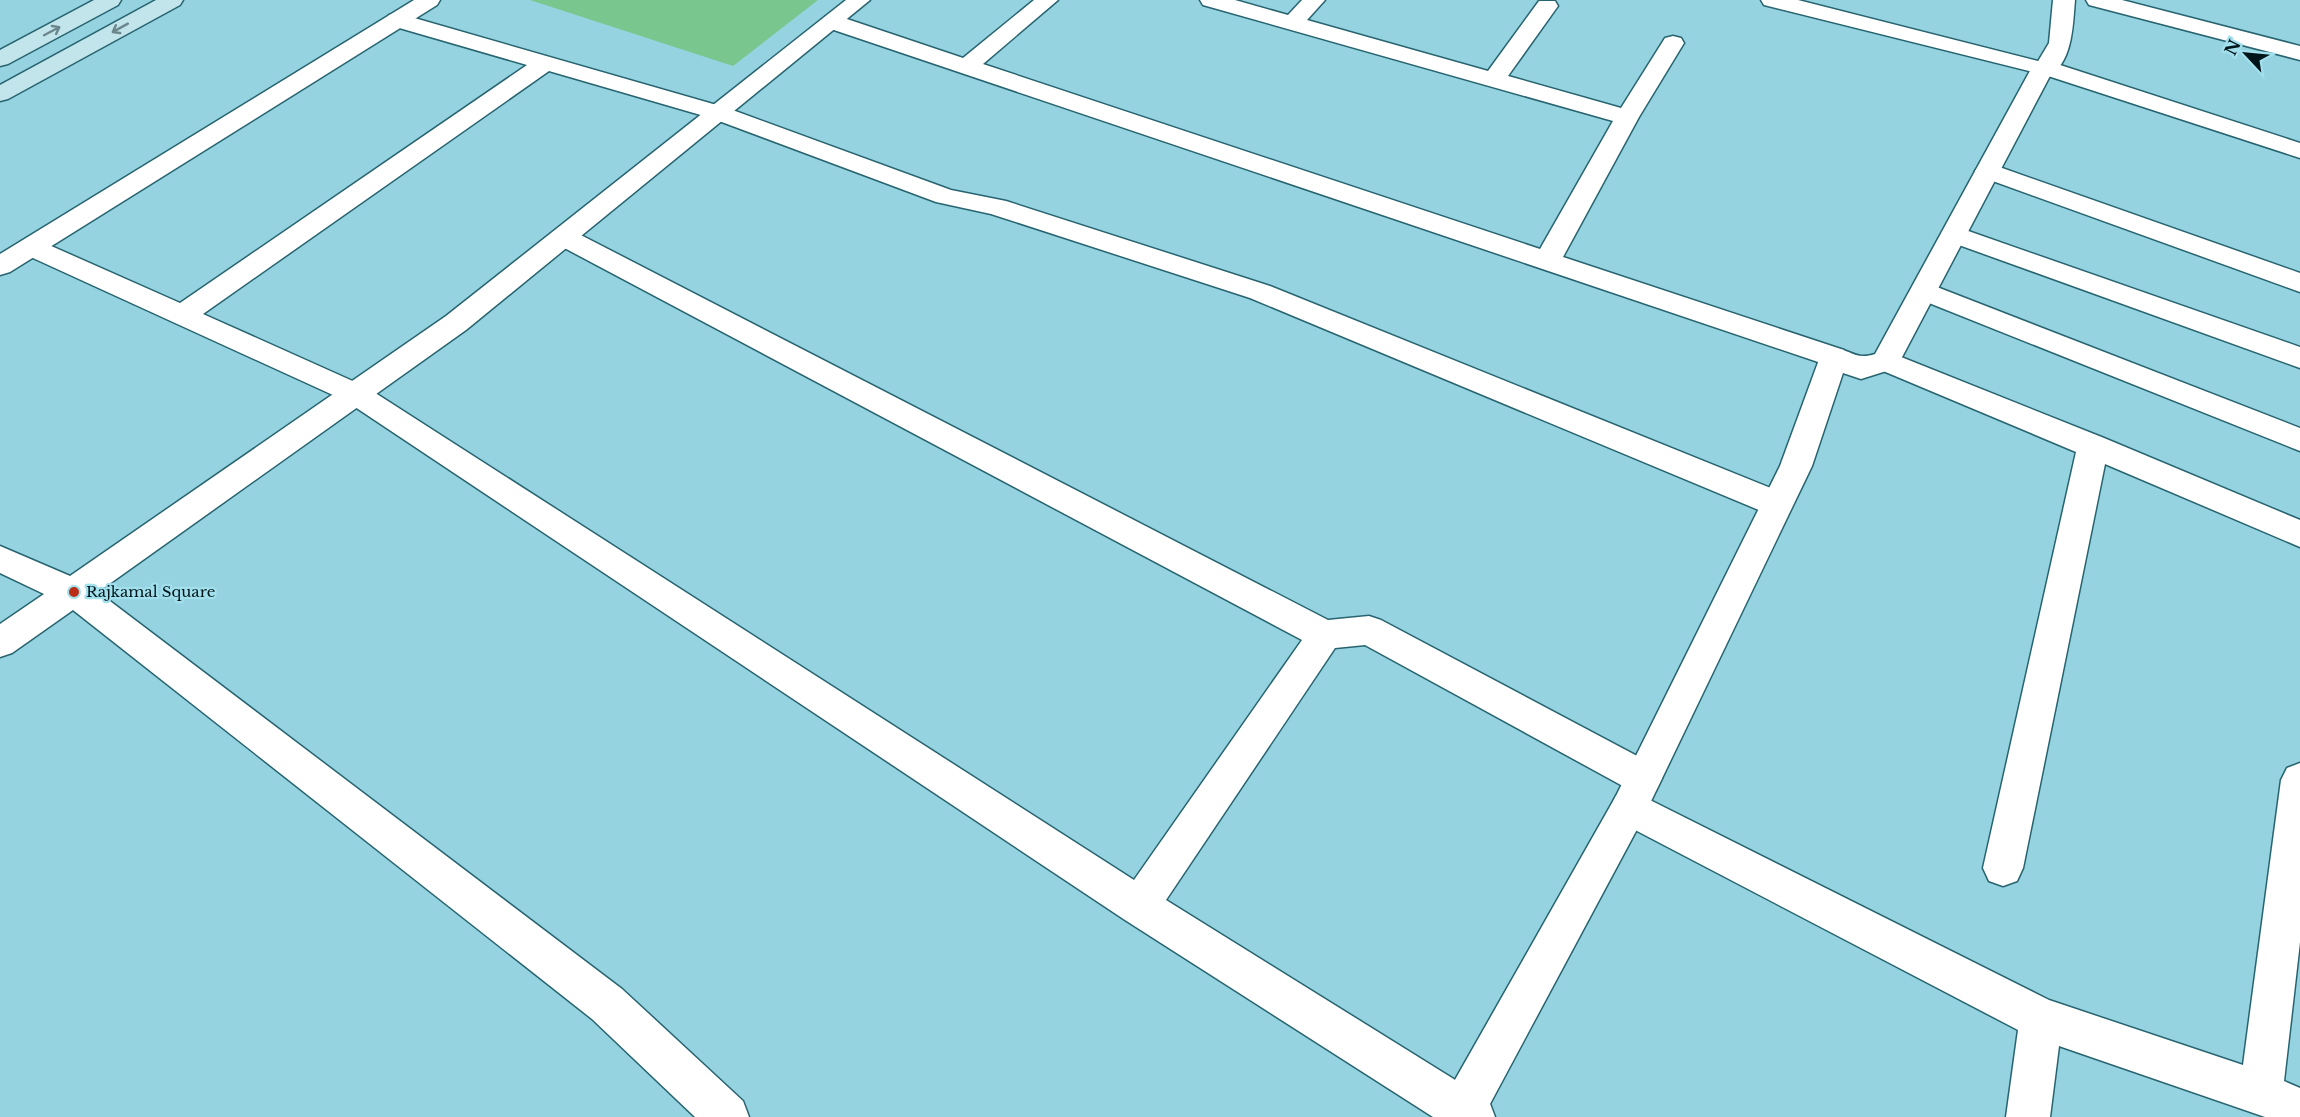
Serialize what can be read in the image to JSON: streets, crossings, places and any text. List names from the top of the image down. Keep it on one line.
{"places":["Rajkamal Square"],"north":"top left"}
